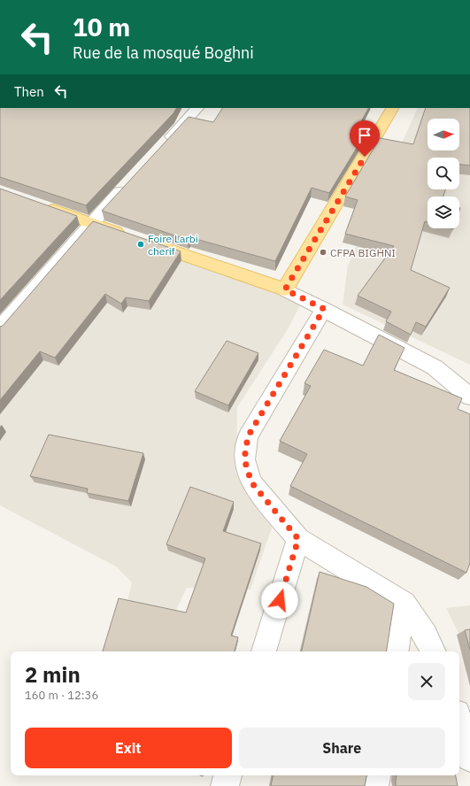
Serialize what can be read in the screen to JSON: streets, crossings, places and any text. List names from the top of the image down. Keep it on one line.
{"places":["Foire Larbi cherif","CFPA BIGHNI"],"north":"right","page":{"turn":["10 m","Rue de la mosqué Boghni"],"then":"Then","heading":["2 min","160 m · 12:36"],"buttons":["Exit","Share"]}}
